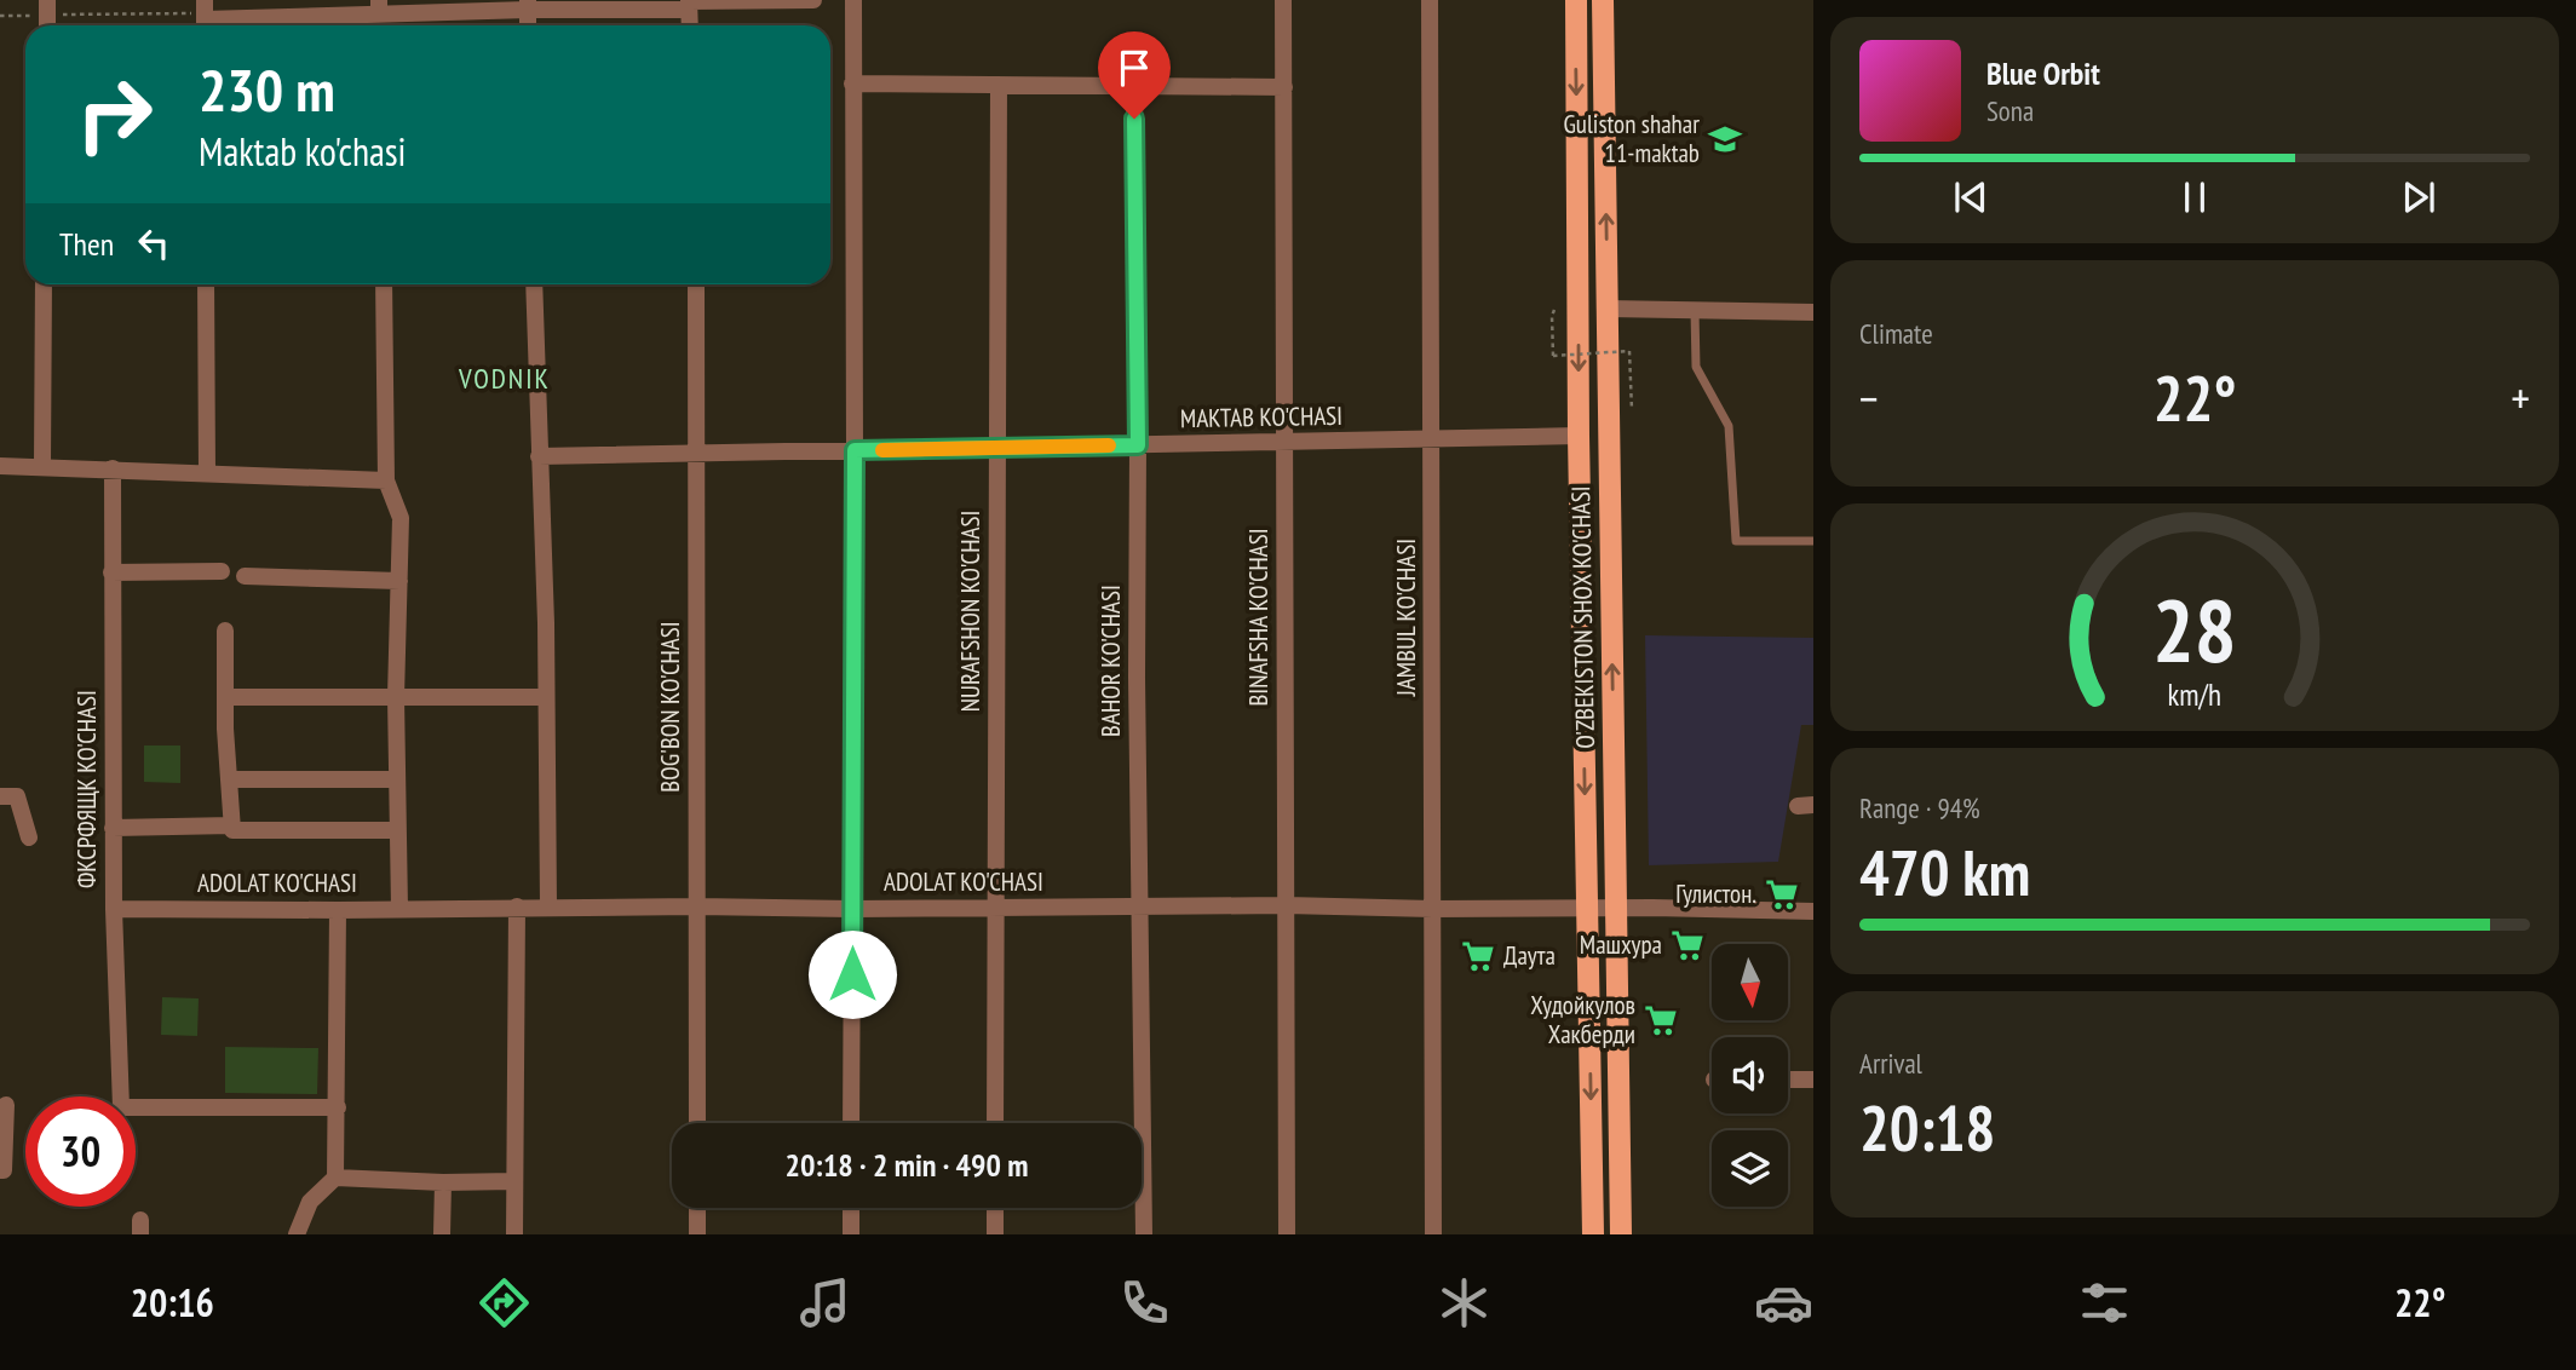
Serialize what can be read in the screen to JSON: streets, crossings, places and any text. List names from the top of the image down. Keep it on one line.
{"streets":{"main road":["O'ZBEKISTON SHOX KO'CHASI"],"street":["MAKTAB KO'CHASI","NURAFSHON KO'CHASI","BINAFSHA KO'CHASI","JAMBUL KO'CHASI","BAHOR KO'CHASI","BOG'BON KO'CHASI","ФКСРФЯЩК KO'CHASI","ADOLAT KO'CHASI"]},"crossings":[["MAKTAB KO'CHASI","NURAFSHON KO'CHASI"],["MAKTAB KO'CHASI","BINAFSHA KO'CHASI"],["MAKTAB KO'CHASI","JAMBUL KO'CHASI"],["MAKTAB KO'CHASI","O'ZBEKISTON SHOX KO'CHASI"],["MAKTAB KO'CHASI","BAHOR KO'CHASI"],["MAKTAB KO'CHASI","BOG'BON KO'CHASI"],["NURAFSHON KO'CHASI","ADOLAT KO'CHASI"],["BINAFSHA KO'CHASI","ADOLAT KO'CHASI"],["JAMBUL KO'CHASI","ADOLAT KO'CHASI"],["O'ZBEKISTON SHOX KO'CHASI","ADOLAT KO'CHASI"],["BAHOR KO'CHASI","ADOLAT KO'CHASI"],["BOG'BON KO'CHASI","ADOLAT KO'CHASI"],["ФКСРФЯЩК KO'CHASI","ADOLAT KO'CHASI"]],"districts":["VODNIK"],"places":{"school or university":["Guliston shahar 11-maktab"],"supermarket":["Гулистон.","Машхура","Даута","Худойкулов Хакберди"]},"north":"bottom","page":{"turn":["230 m","Maktab ko'chasi"],"song":["Blue Orbit","Sona"],"then":"Then","tile":["Climate",["Range · 94%","470 km"],["Arrival","20:18"]],"heat":["−","22°","+"],"limit":"30","trip":"20:18 · 2 min · 490 m","tabs":["20:16","22°"],"gauge":["28","km/h"]}}
